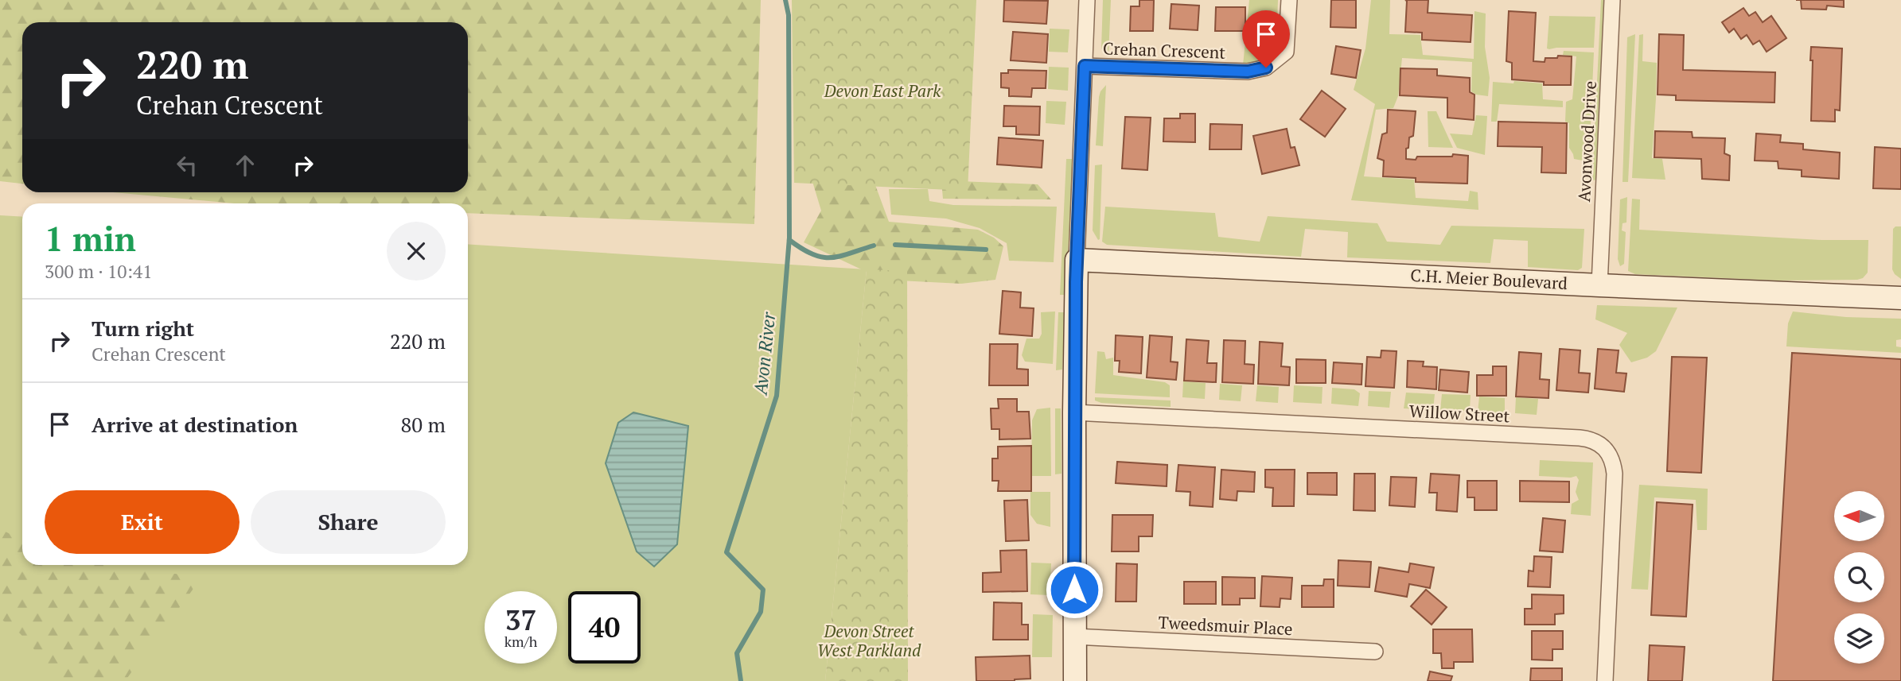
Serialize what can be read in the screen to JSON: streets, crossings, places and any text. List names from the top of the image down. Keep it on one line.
{"streets":{"street":["Crehan Crescent","Avonwood Drive","C.H. Meier Boulevard","Willow Street","Tweedsmuir Place"]},"crossings":[["Avonwood Drive","C.H. Meier Boulevard"]],"water":["Avon River"],"parks":["Devon East Park","Devon Street West Parkland"],"north":"left","page":{"turn":["220 m","Crehan Crescent"],"heading":["1 min","300 m · 10:41"],"list":[{"name":"Turn right","note":"Crehan Crescent","value":"220 m"},{"name":"Arrive at destination","value":"80 m"}],"buttons":["Exit","Share"],"speed":"37 km/h","limit":"40"}}
